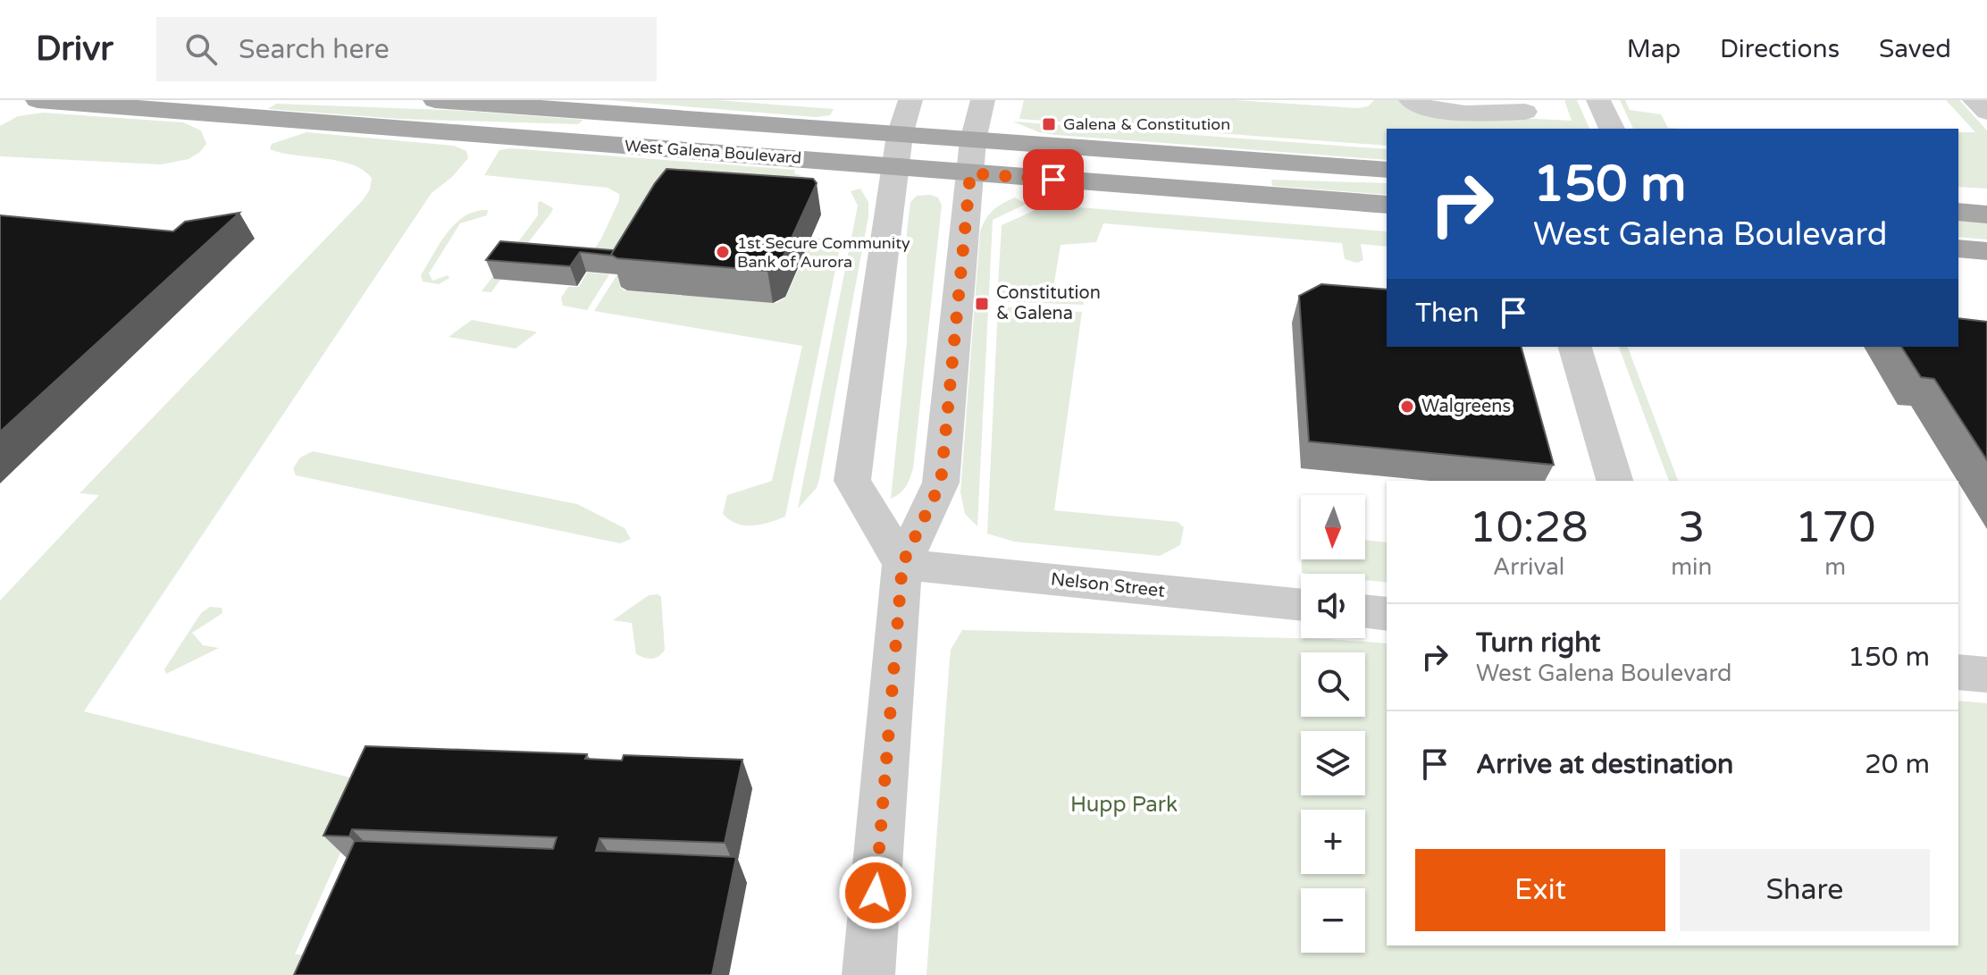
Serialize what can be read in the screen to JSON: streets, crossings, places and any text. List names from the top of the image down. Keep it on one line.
{"streets":{"main road":["West Galena Boulevard"],"street":["Nelson Street"]},"parks":["Hupp Park"],"places":{"transit":["Galena & Constitution","Constitution & Galena"],"other":["1st Secure Community Bank of Aurora","Walgreens"]},"north":"bottom","page":{"header":"Drivr","search":"Search here","nav":["Map","Directions","Saved"],"turn":["150 m","West Galena Boulevard"],"then":"Then","eta":["10:28","Arrival","3","min","170","m"],"map_buttons":["+","−"],"list":[{"name":"Turn right","note":"West Galena Boulevard","value":"150 m"},{"name":"Arrive at destination","value":"20 m"}],"buttons":["Exit","Share"]}}
